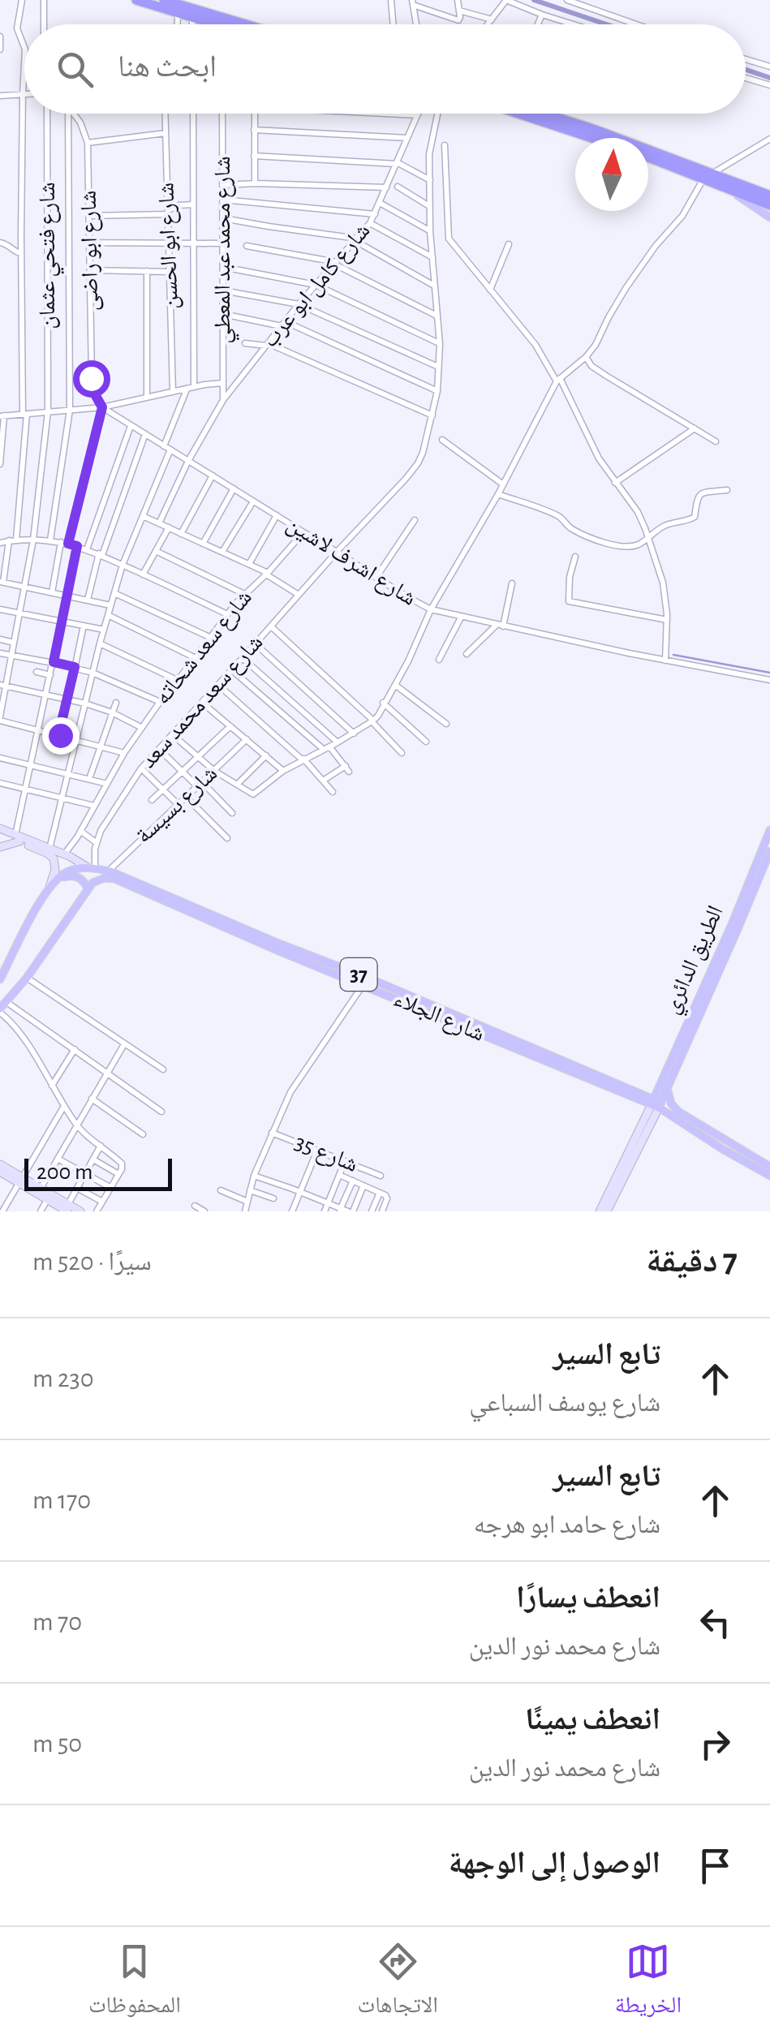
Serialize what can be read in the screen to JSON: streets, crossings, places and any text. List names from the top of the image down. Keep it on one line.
{"streets":{"main road":["الطريق الدائري","37","شارع الجلاء"],"street":["شارع ابو الحسن","شارع محمد عبد المعطي","شارع ابو راضى","شارع فتحي عثمان","شارع كامل ابو عرب","شارع اشرف لاشين","شارع سعد شحاته","شارع سعد محمد سعد","شارع بسيسة","شارع 35"]},"crossings":[["شارع محمد عبد المعطي","شارع كامل ابو عرب"],["شارع ابو راضى","شارع اشرف لاشين"],["شارع كامل ابو عرب","شارع اشرف لاشين"],["شارع اشرف لاشين","شارع سعد شحاته"],["شارع اشرف لاشين","شارع سعد محمد سعد"],["شارع سعد شحاته","شارع الجلاء"],["شارع سعد محمد سعد","شارع الجلاء"],["شارع بسيسة","شارع الجلاء"],["الطريق الدائري","37"],["الطريق الدائري","شارع الجلاء"],["37","شارع الجلاء"]],"scale_bar":"200 m","north":"top","page":{"search":"ابحث هنا","scale":"200 m","heading":["7 دقيقة","سيرًا · 520 m"],"list":[["تابع السير","شارع يوسف السباعي","230 m"],["تابع السير","شارع حامد ابو هرجه","170 m"],["انعطف يسارًا","شارع محمد نور الدين","70 m"],["انعطف يمينًا","شارع محمد نور الدين","50 m"],"الوصول إلى الوجهة"],"nav":["الخريطة","الاتجاهات","المحفوظات"]}}
